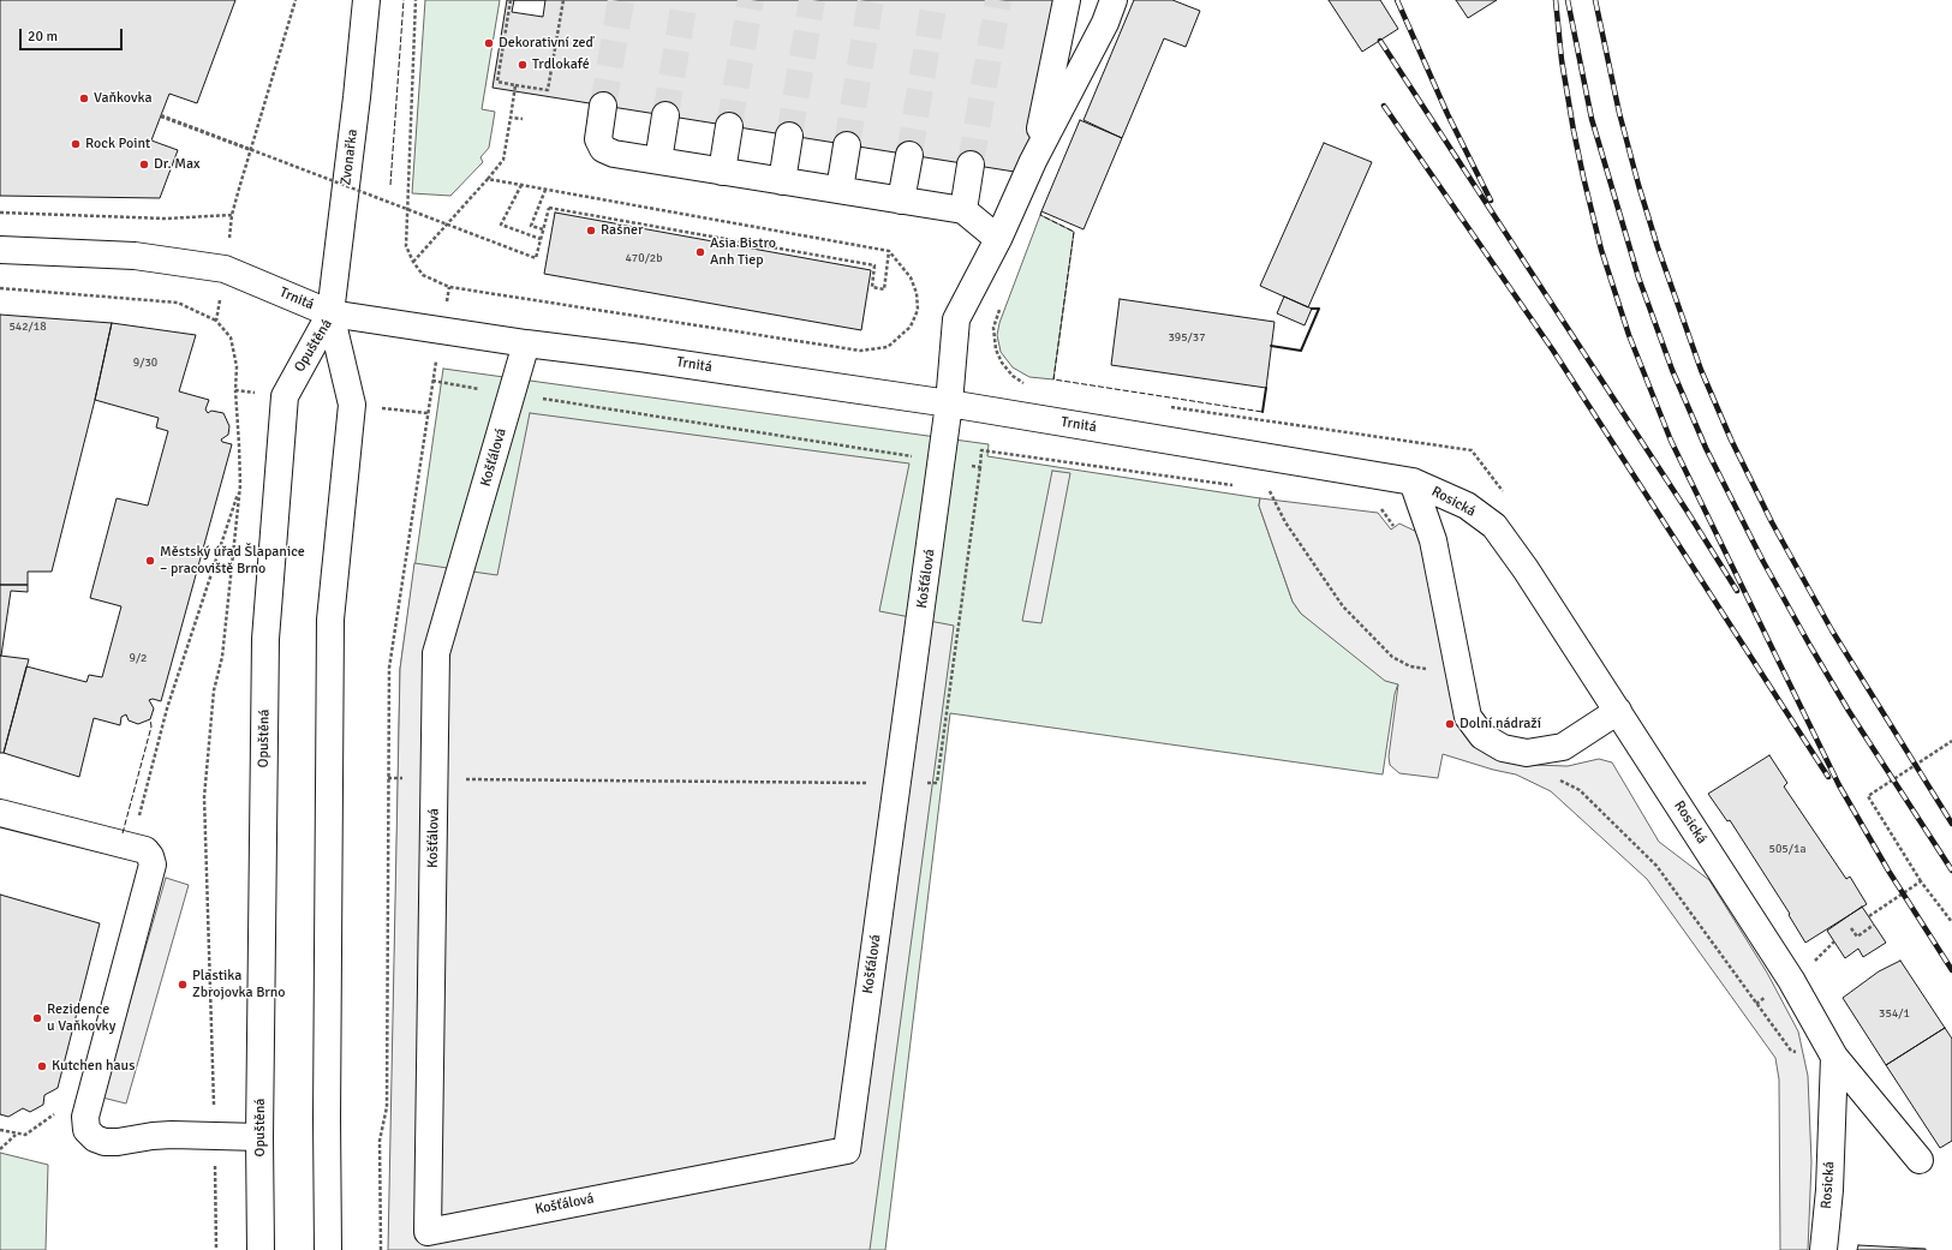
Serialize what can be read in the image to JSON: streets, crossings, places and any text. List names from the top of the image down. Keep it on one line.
{"streets":{"street":["Zvonařka","Trnitá","Opuštěná","Košťálová","Rosická"]},"crossings":[["Zvonařka","Trnitá"],["Zvonařka","Opuštěná"],["Trnitá","Opuštěná"],["Trnitá","Košťálová"],["Trnitá","Rosická"]],"places":["Dekorativní zeď","Trdlokafé","Vaňkovka","Rock Point","Dr. Max","Rašner","Asia Bistro Anh Tiep","Městský úřad Šlapanice – pracoviště Brno","Dolní nádraží","Plastika Zbrojovka Brno","Rezidence u Vaňkovky","Kutchen haus"],"house_numbers":["470/2b","542/18","395/37","9/30","9/2","505/1a","354/1"],"scale_bar":"20 m"}
